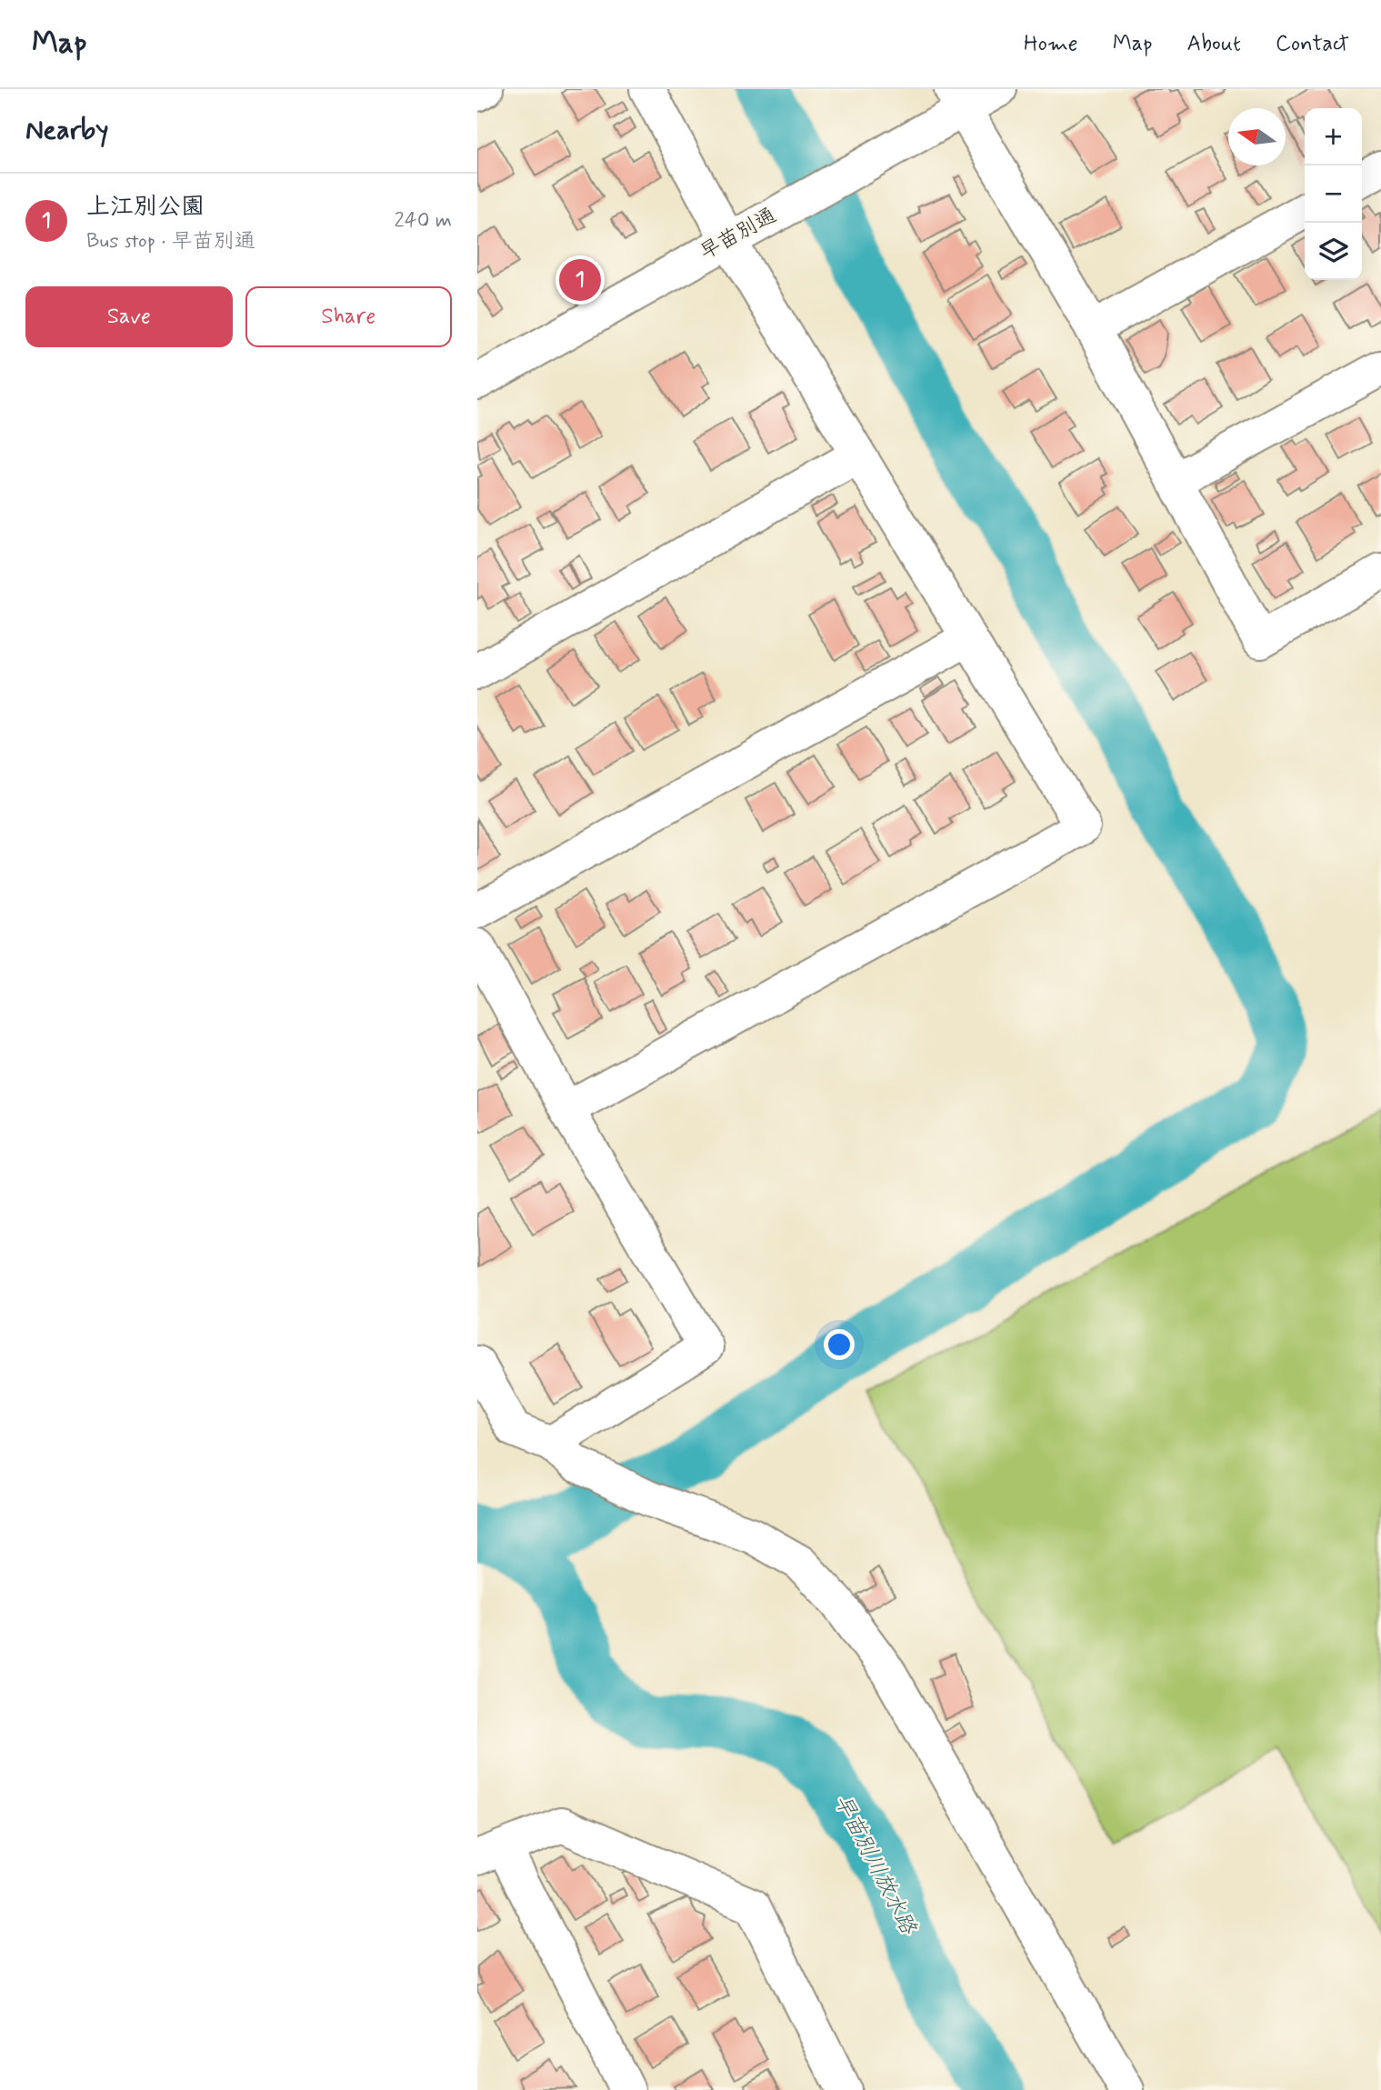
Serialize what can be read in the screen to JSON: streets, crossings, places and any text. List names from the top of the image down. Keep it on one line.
{"streets":{"street":["早苗別通"]},"water":["早苗別川放水路"],"north":"left","page":{"header":"Map","nav":["Home","Map","About","Contact"],"heading":"Nearby","map_buttons":["+","−"],"list":[{"mark":"1","name":"上江別公園","note":"Bus stop · 早苗別通","value":"240 m"}],"pins":"1","buttons":["Save","Share"]}}
